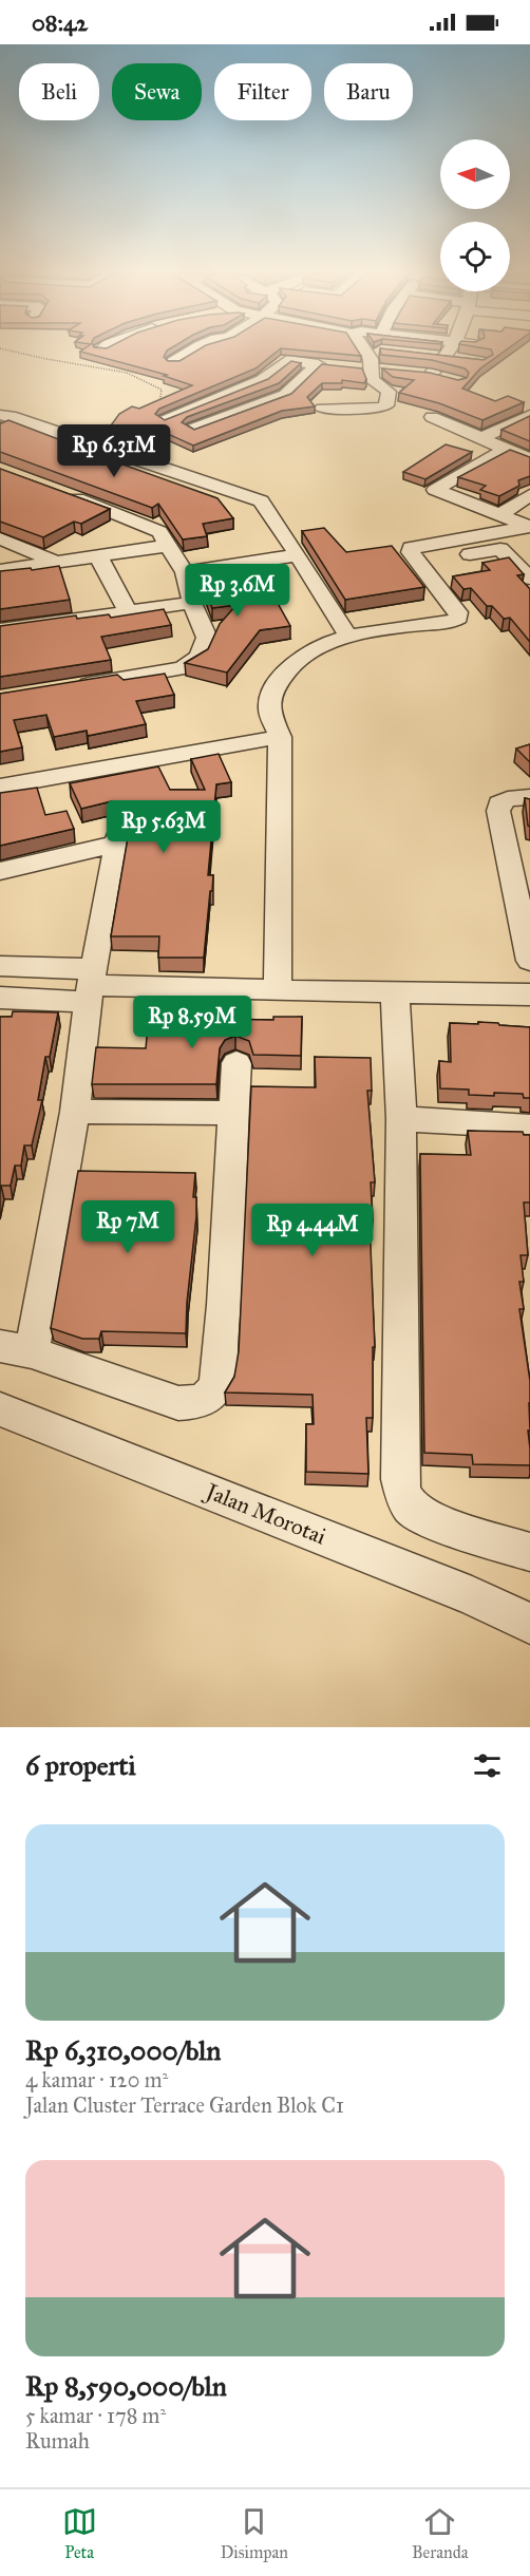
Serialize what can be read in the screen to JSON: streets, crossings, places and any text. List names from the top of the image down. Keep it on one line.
{"streets":{"street":["Jalan Morotai"]},"north":"left","page":{"status":"08:42","chip":["Beli","Sewa","Filter","Baru"],"price":["Rp 6.31M","Rp 3.6M","Rp 5.63M","Rp 8.59M","Rp 7M","Rp 4.44M"],"heading":"6 properti","list":[{"name":"Rp 6,310,000/bln","note":"4 kamar · 120 m² · Jalan Cluster Terrace Garden Blok C1"},{"name":"Rp 8,590,000/bln","note":"5 kamar · 178 m² · Rumah"}],"tabs":["Peta","Disimpan","Beranda"]}}
